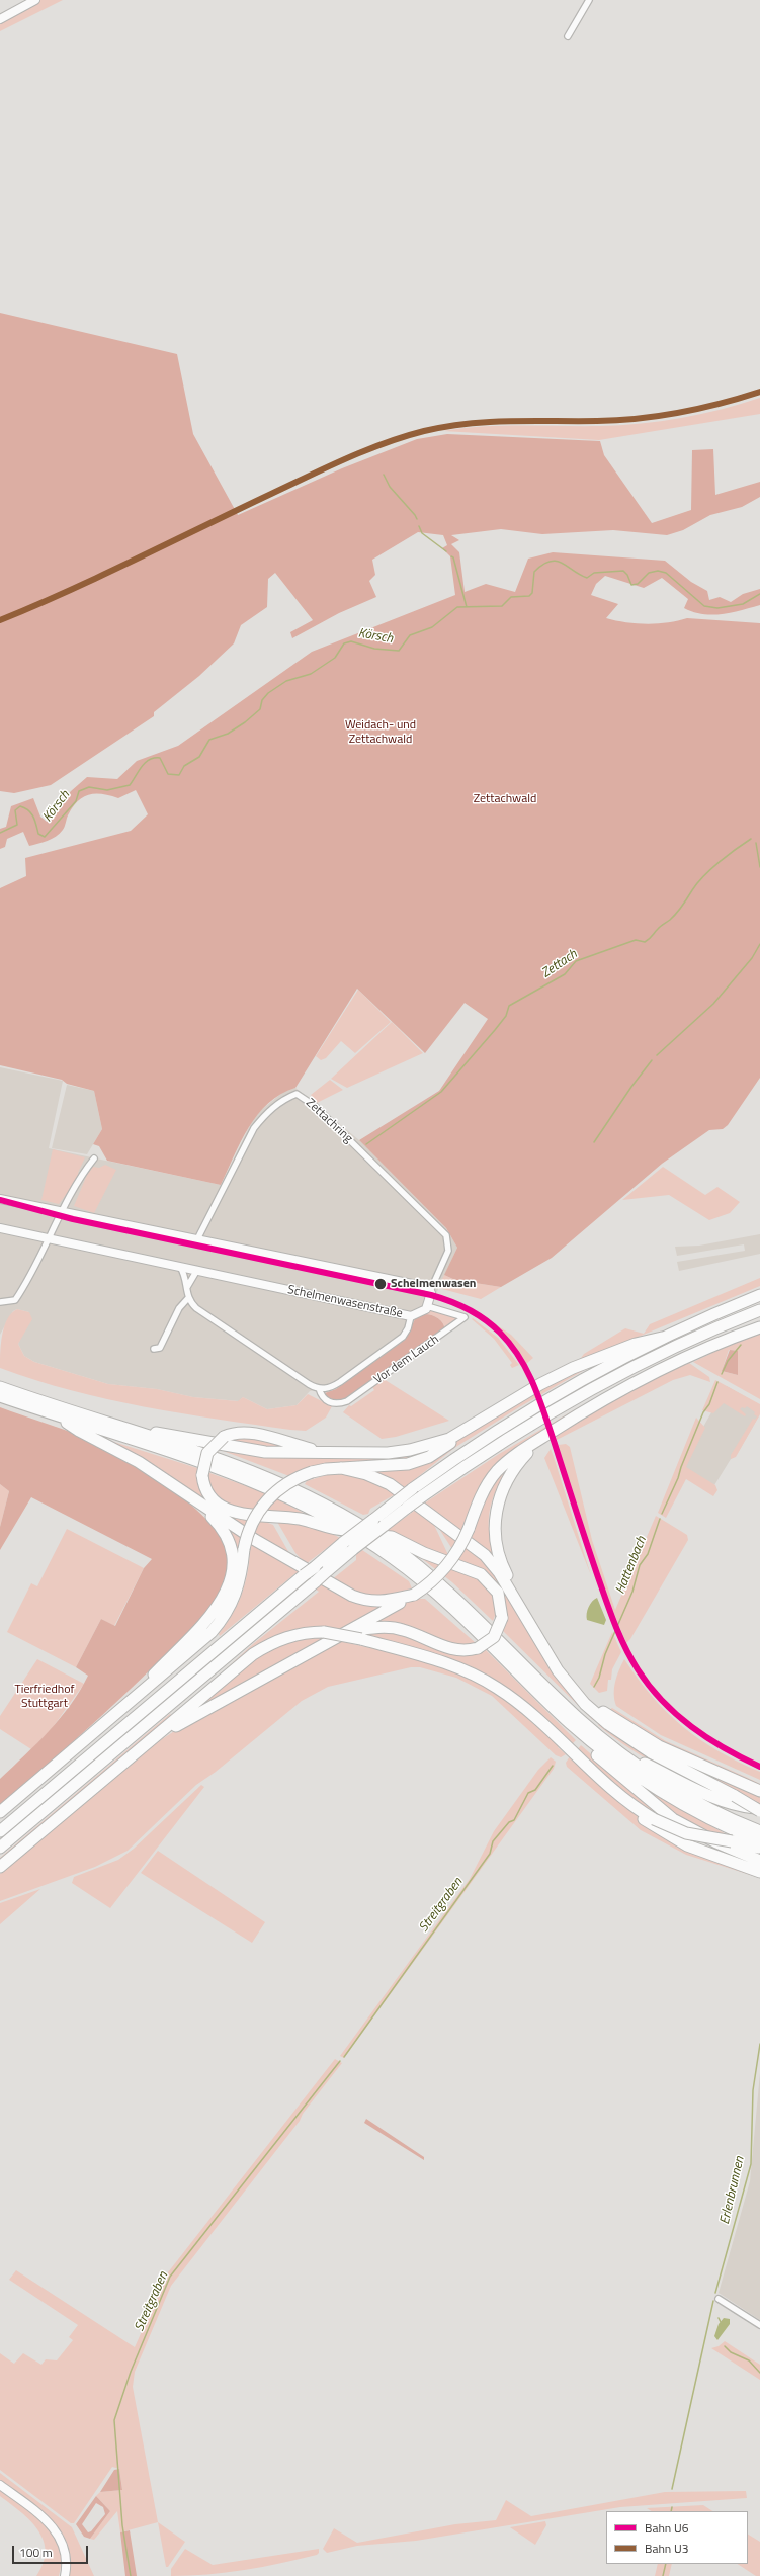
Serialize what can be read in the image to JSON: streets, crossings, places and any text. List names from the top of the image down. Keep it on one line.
{"streets":{"street":["Zettachring","Schelmenwasenstraße","Vor dem Lauch"]},"crossings":[["Schelmenwasenstraße","Vor dem Lauch"]],"water":["Körsch","Zettach","Hattenbach","Streitgraben","Erlenbrunnen"],"parks":["Weidach- und Zettachwald","Zettachwald","Tierfriedhof Stuttgart"],"places":["Schelmenwasen"],"lines":["rail line U3","rail line U6"],"legend":["Bahn U6","Bahn U3"],"scale_bar":"100 m"}
